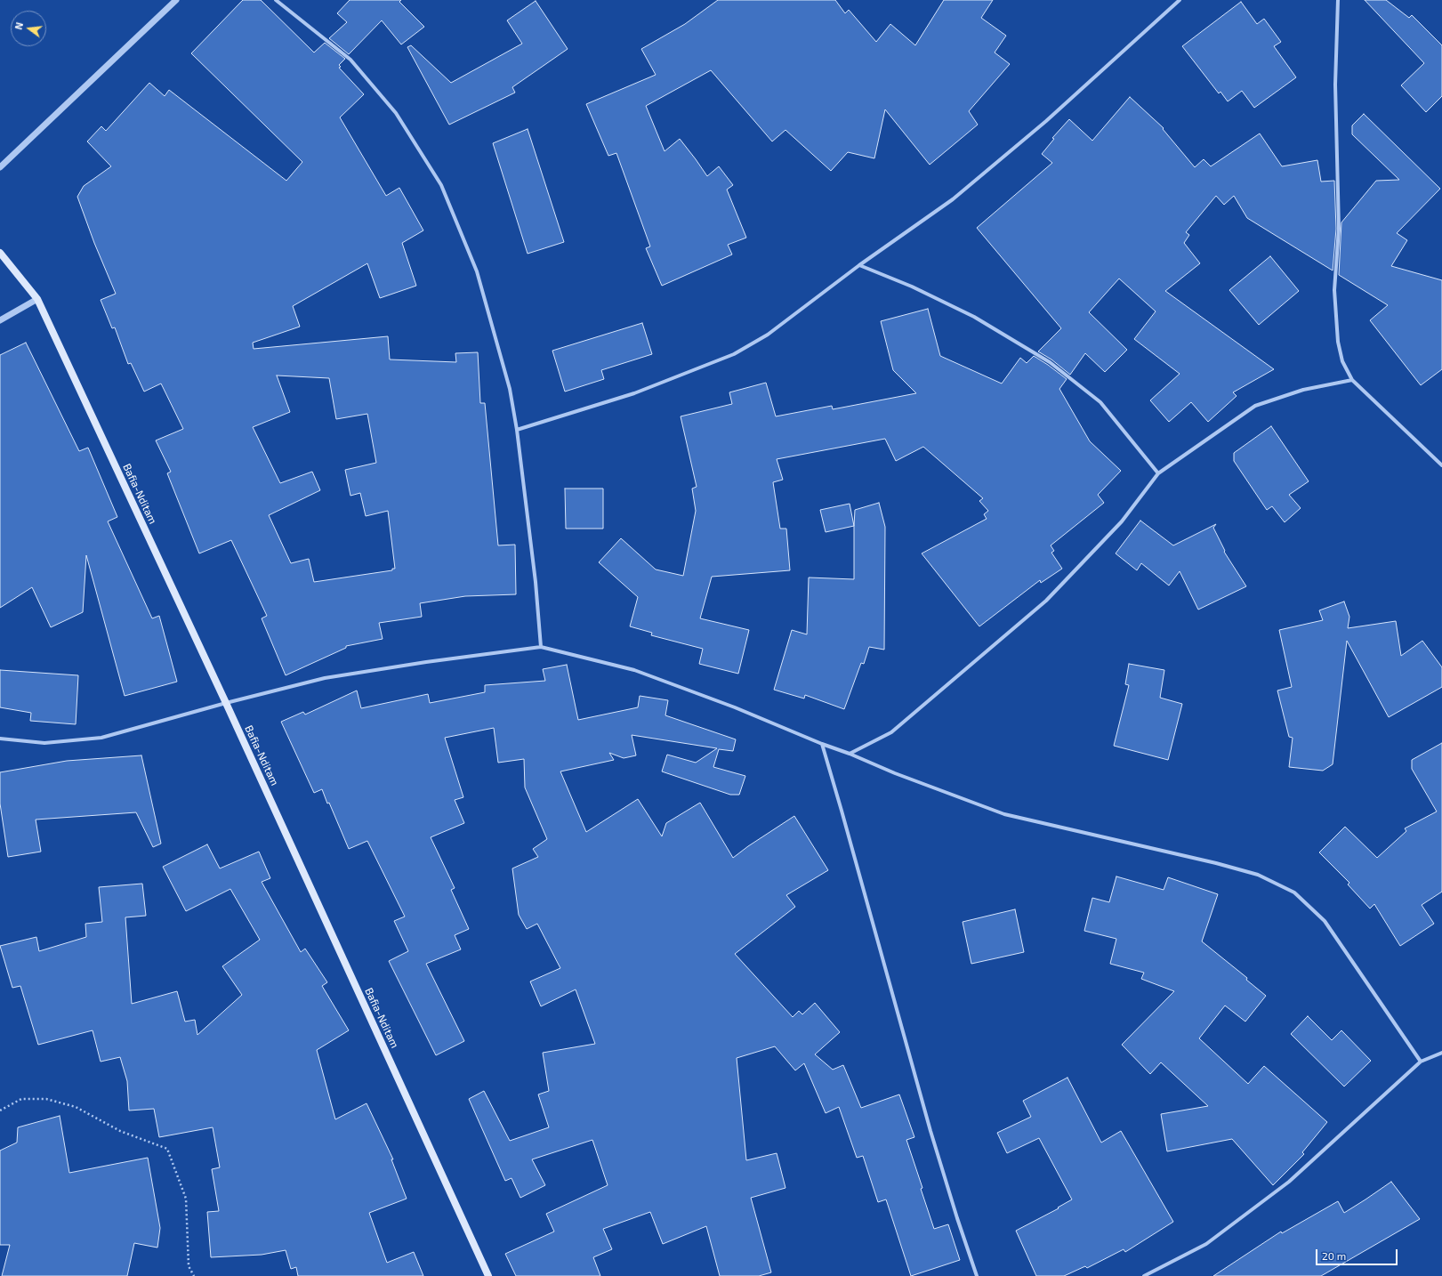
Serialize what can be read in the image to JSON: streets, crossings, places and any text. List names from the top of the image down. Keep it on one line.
{"streets":{"main road":["Bafia-Nditam"]},"scale_bar":"20 m","north":"left"}
